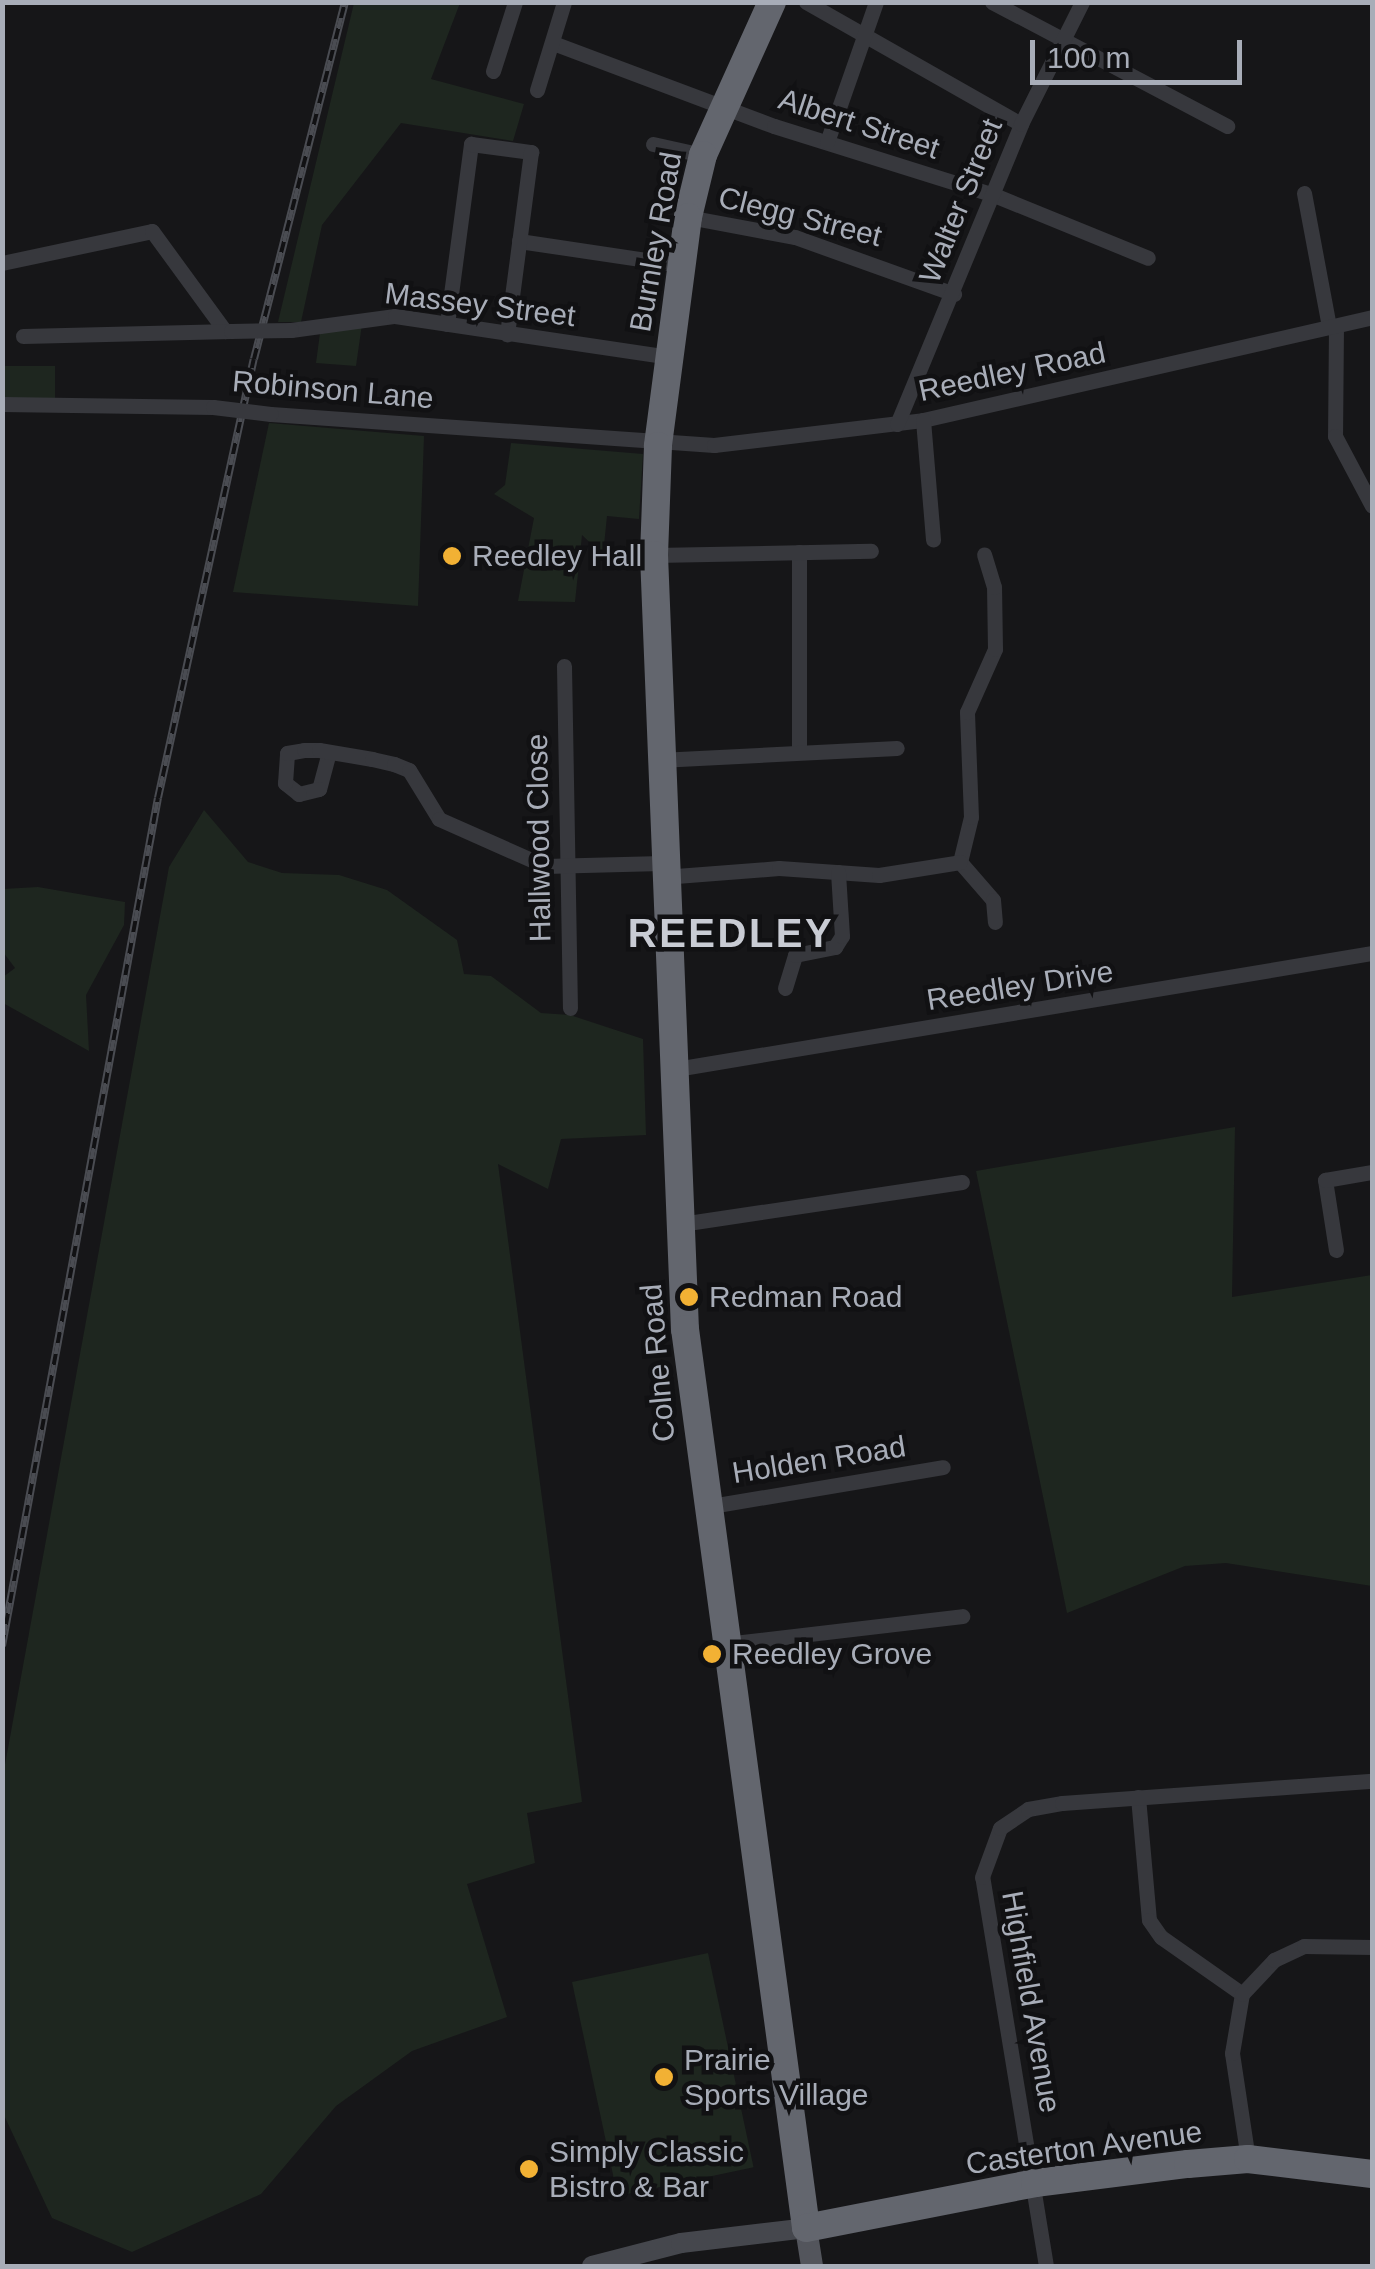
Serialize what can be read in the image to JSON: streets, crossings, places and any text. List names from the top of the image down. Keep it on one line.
{"streets":{"highway":["Burnley Road","Colne Road","Casterton Avenue"],"street":["Albert Street","Walter Street","Clegg Street","Massey Street","Reedley Road","Robinson Lane","Hallwood Close","Reedley Drive","Holden Road","Highfield Avenue"]},"crossings":[["Albert Street","Walter Street"],["Albert Street","Burnley Road"],["Walter Street","Clegg Street"],["Walter Street","Reedley Road"],["Clegg Street","Burnley Road"],["Burnley Road","Massey Street"],["Burnley Road","Reedley Road"],["Burnley Road","Robinson Lane"],["Burnley Road","Colne Road"],["Reedley Road","Robinson Lane"],["Reedley Road","Colne Road"],["Robinson Lane","Colne Road"],["Reedley Drive","Colne Road"],["Colne Road","Holden Road"],["Colne Road","Casterton Avenue"],["Highfield Avenue","Casterton Avenue"]],"districts":["REEDLEY"],"places":["Reedley Hall","Redman Road","Reedley Grove","Prairie Sports Village","Simply Classic Bistro & Bar"],"scale_bar":"100 m"}
